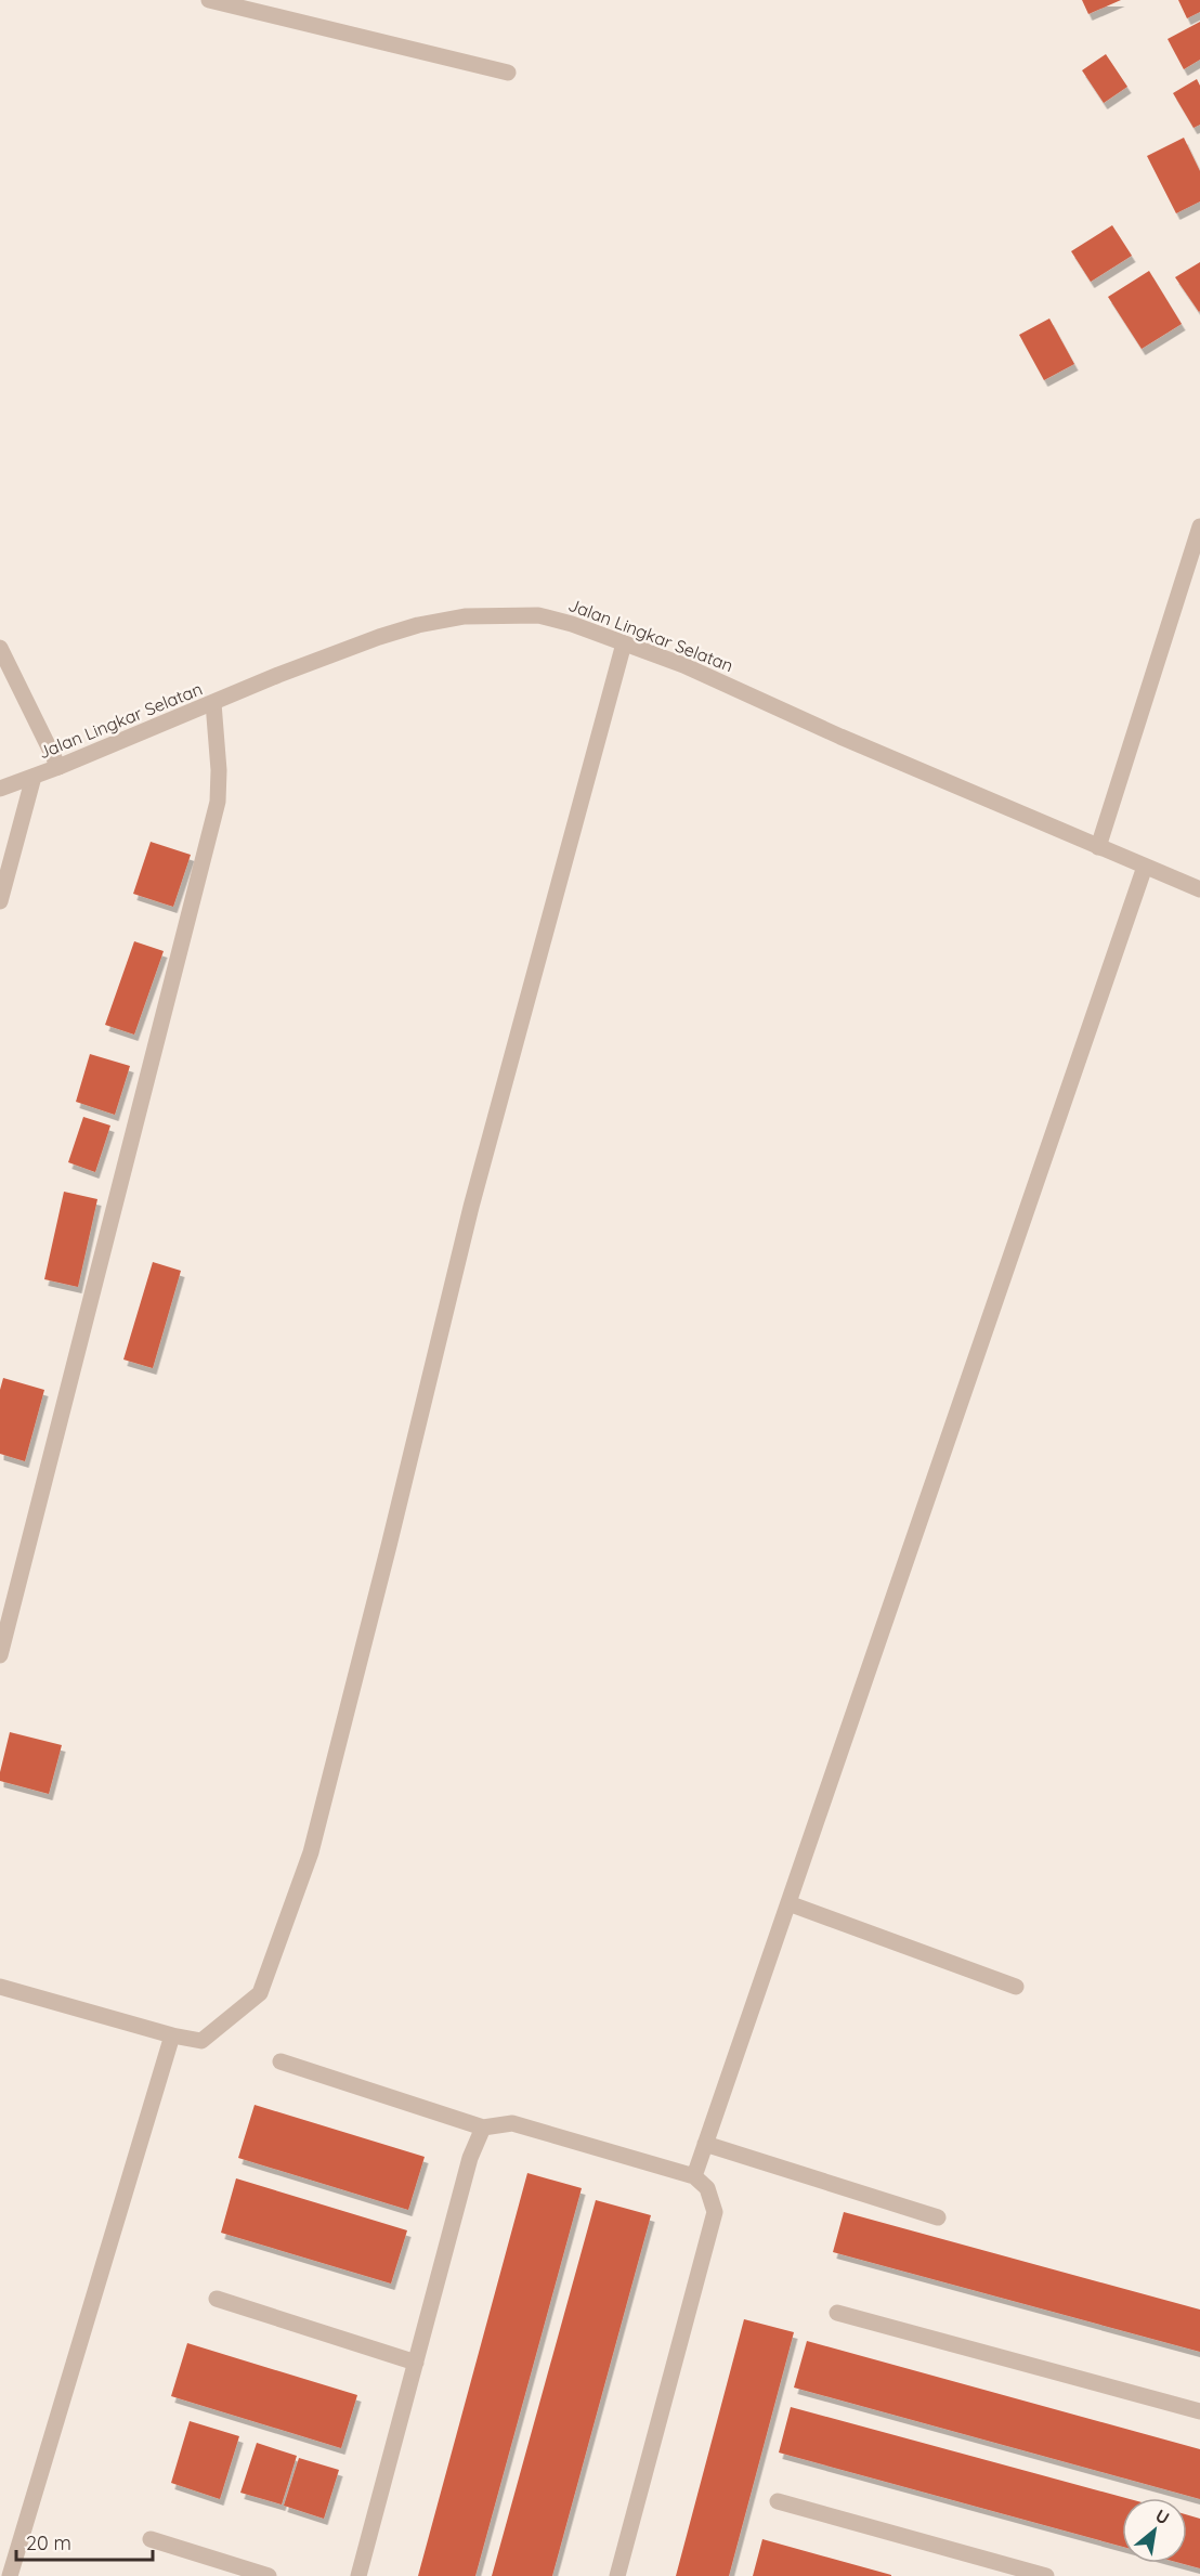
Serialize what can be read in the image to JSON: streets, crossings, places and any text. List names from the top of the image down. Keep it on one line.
{"streets":{"street":["Jalan Lingkar Selatan"]},"scale_bar":"20 m","north":"top right"}
